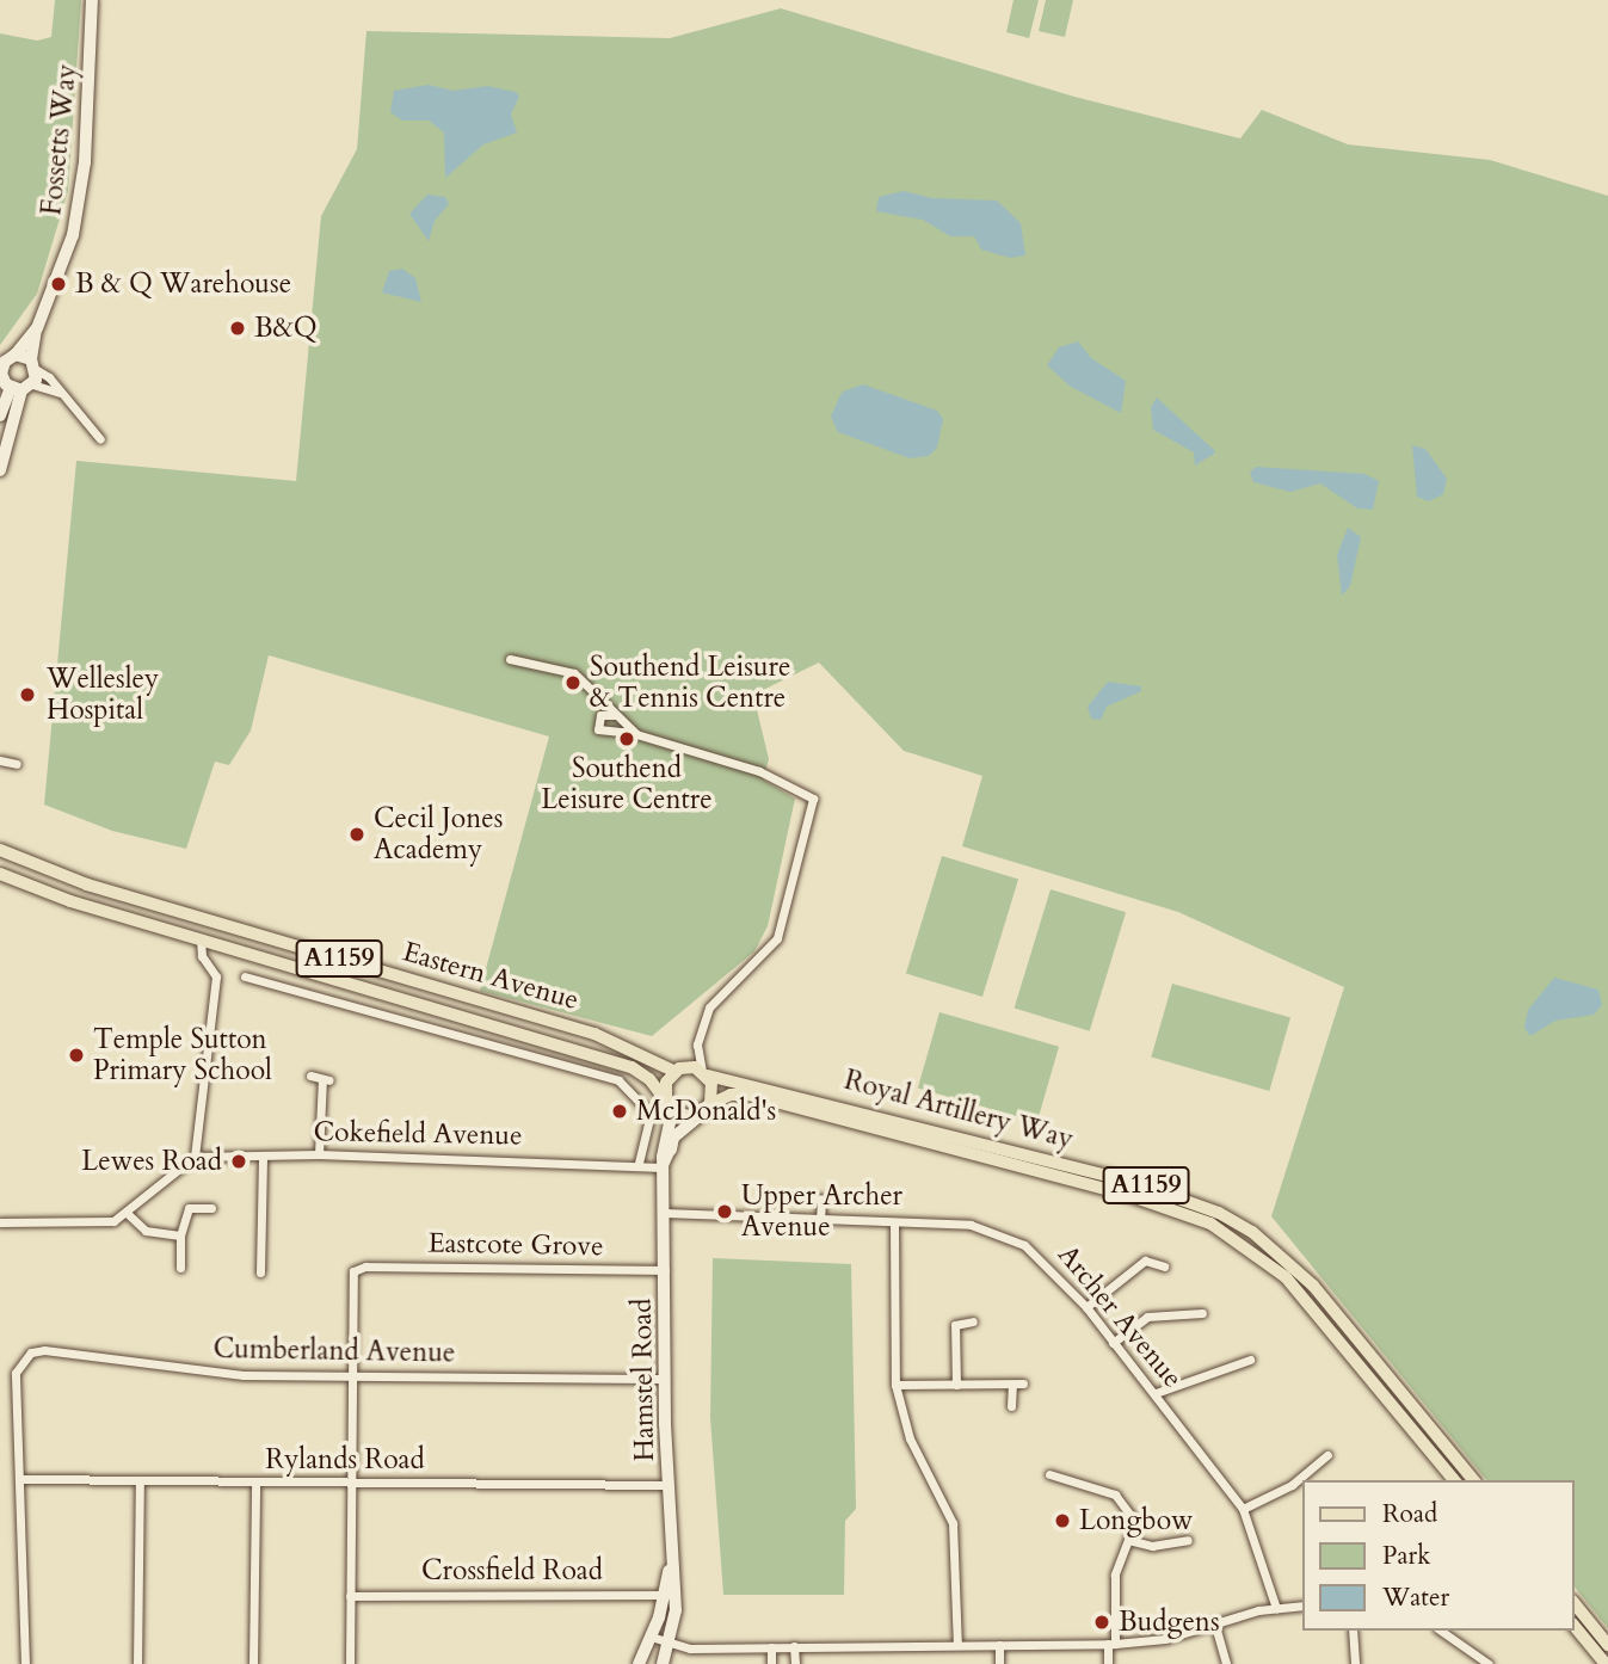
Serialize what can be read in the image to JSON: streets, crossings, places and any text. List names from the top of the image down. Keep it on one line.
{"streets":{"main road":["A1159","Eastern Avenue","Royal Artillery Way"],"street":["Fossetts Way","Cokefield Avenue","Eastcote Grove","Archer Avenue","Cumberland Avenue","Hamstel Road","Rylands Road","Crossfield Road"]},"crossings":[["Eastern Avenue","Royal Artillery Way"],["Eastern Avenue","Hamstel Road"],["Royal Artillery Way","Hamstel Road"],["Cokefield Avenue","Hamstel Road"],["Eastcote Grove","Cumberland Avenue"],["Eastcote Grove","Hamstel Road"],["Archer Avenue","Hamstel Road"],["Cumberland Avenue","Hamstel Road"],["Cumberland Avenue","Rylands Road"],["Hamstel Road","Rylands Road"],["Hamstel Road","Crossfield Road"]],"places":["B & Q Warehouse","B&Q","Southend Leisure & Tennis Centre","Wellesley Hospital","Southend Leisure Centre","Cecil Jones Academy","Temple Sutton Primary School","McDonald's","Lewes Road","Upper Archer Avenue","Longbow","Budgens"],"legend":["Road","Park","Water"]}
